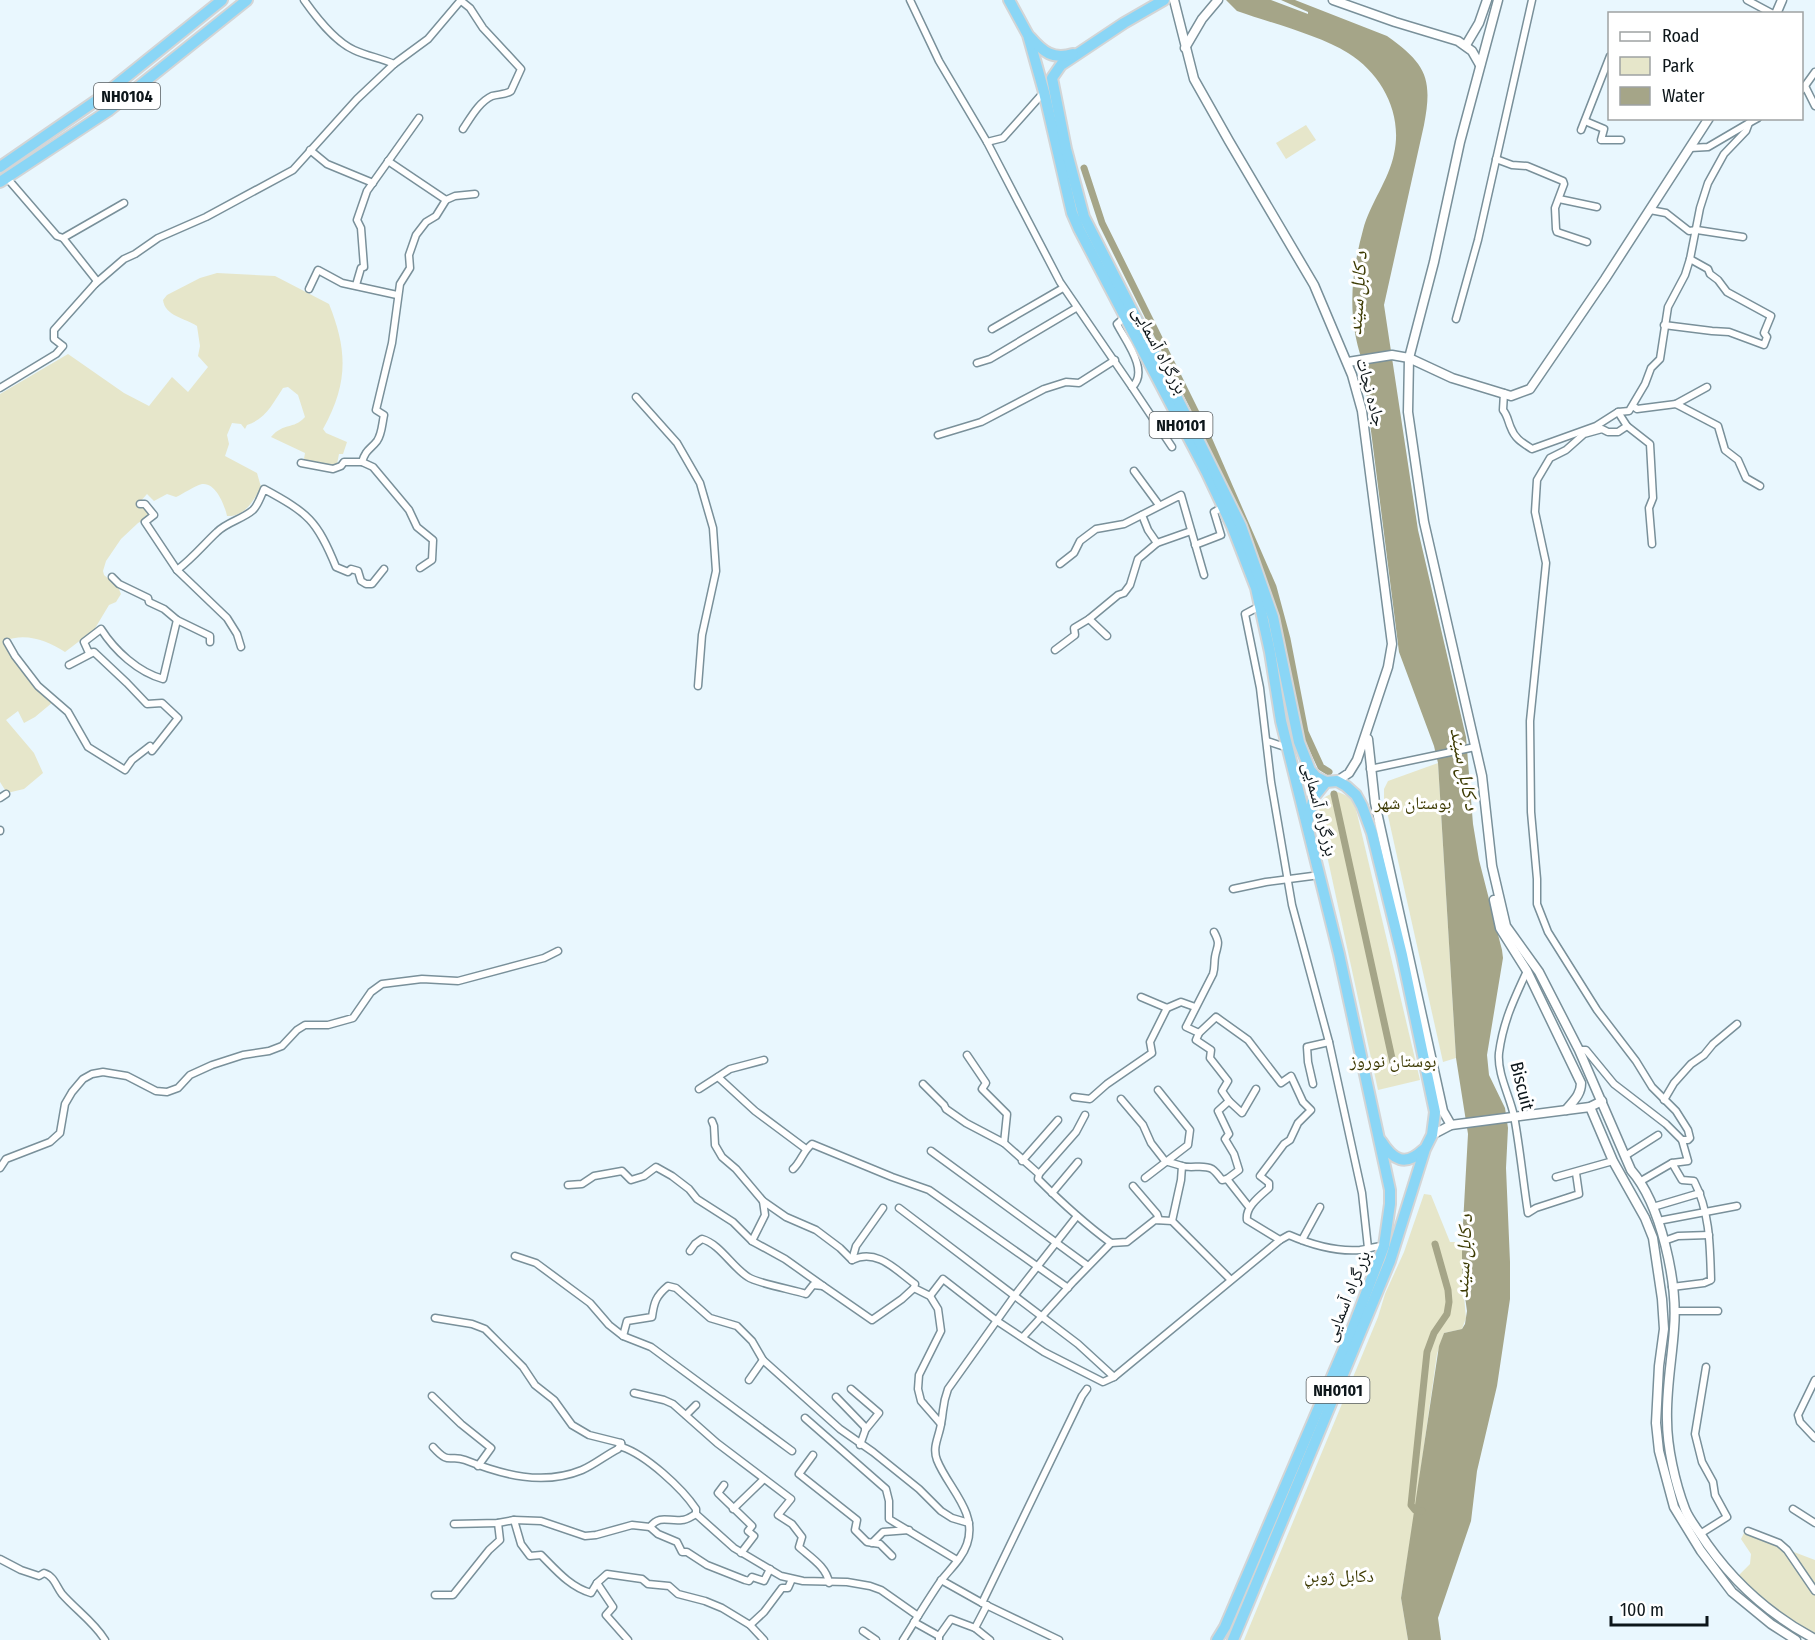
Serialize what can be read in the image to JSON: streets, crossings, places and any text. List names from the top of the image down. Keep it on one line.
{"streets":{"highway":["NH0104","بزرگراه آسمایی","NH0101"],"main road":["جاده نجات"],"street":["Biscuit"]},"crossings":[["بزرگراه آسمایی","جاده نجات"],["بزرگراه آسمایی","NH0101"],["جاده نجات","NH0101"]],"water":["د کابل سيند"],"parks":["بوستان شهر","بوستان نوروز","دکابل ژوبڼ"],"legend":["Road","Park","Water"],"scale_bar":"100 m"}
